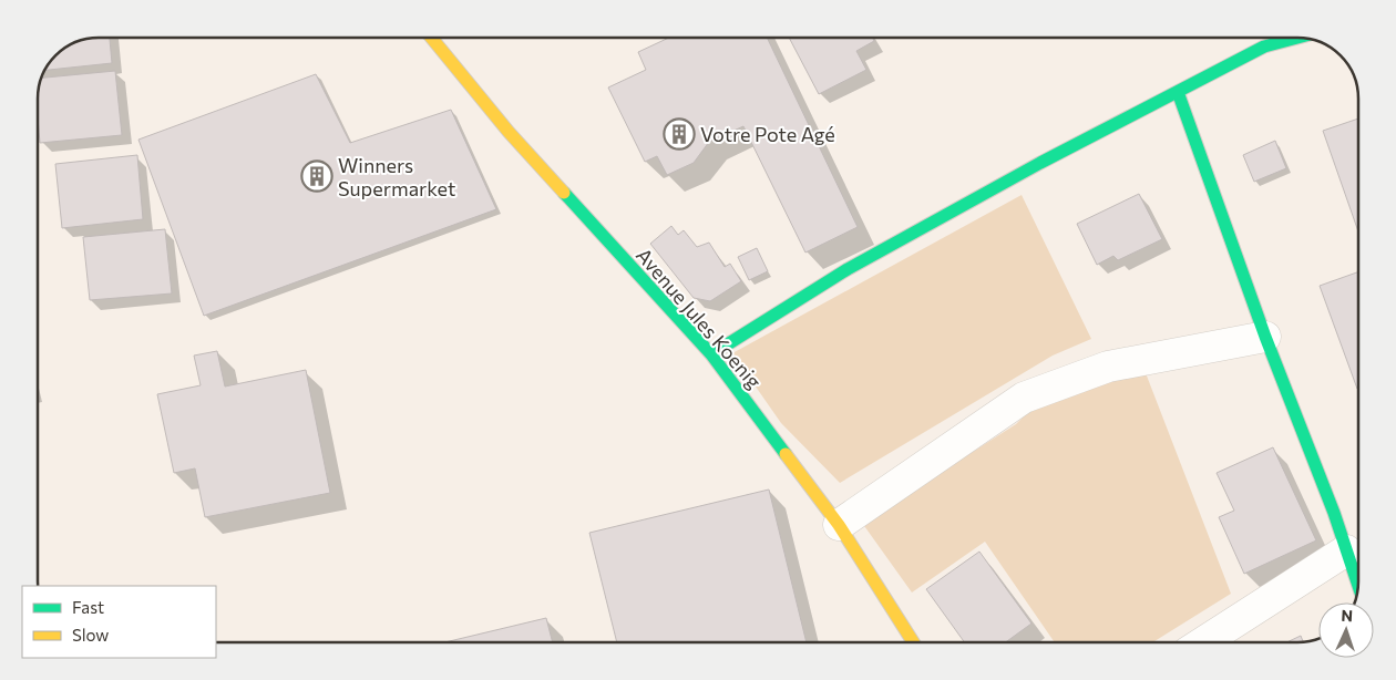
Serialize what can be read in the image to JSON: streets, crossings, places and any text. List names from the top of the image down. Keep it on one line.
{"streets":{"street":["Avenue Jules Koenig"]},"places":{"building":["Votre Pote Agé","Winners Supermarket"]},"legend":["Fast","Slow"],"north":"top"}
